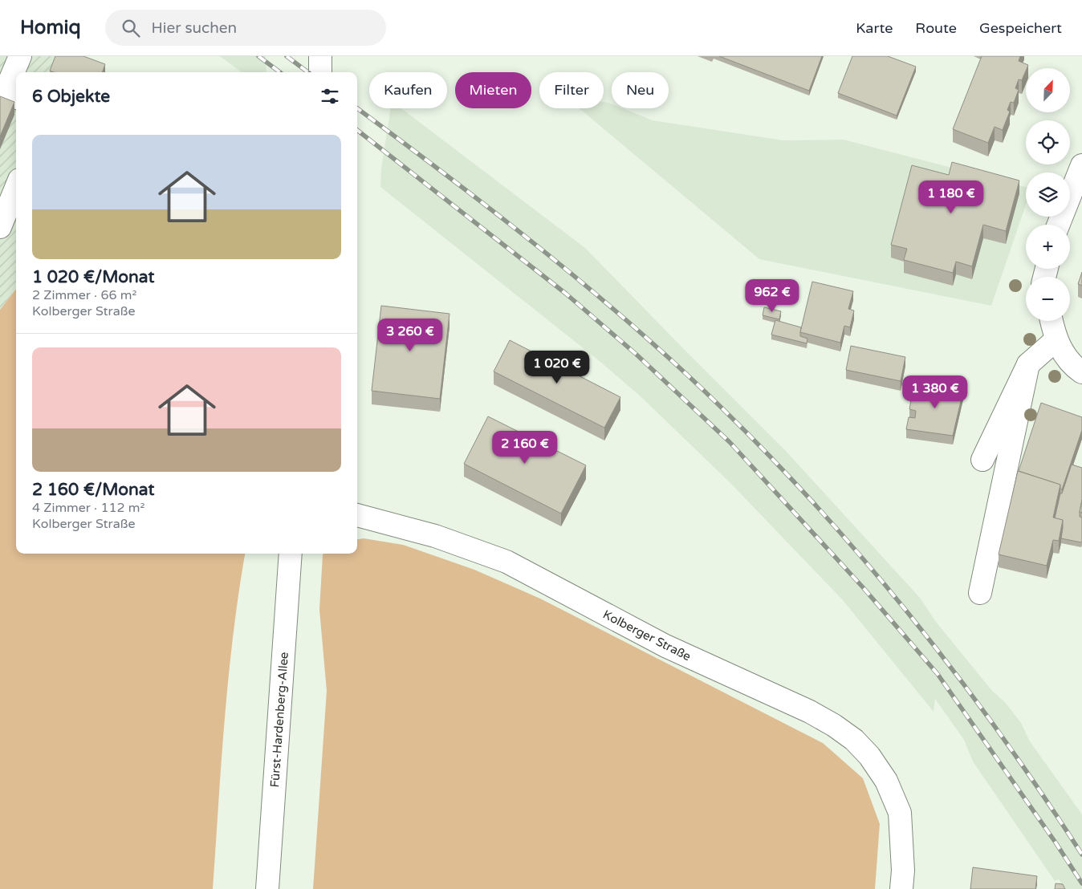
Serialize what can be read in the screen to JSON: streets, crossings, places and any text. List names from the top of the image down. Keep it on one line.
{"streets":{"street":["Kolberger Straße","Fürst-Hardenberg-Allee"]},"north":"top right","page":{"header":"Homiq","search":"Hier suchen","nav":["Karte","Route","Gespeichert"],"map_buttons":["+","−"],"chip":["Kaufen","Mieten","Filter","Neu"],"heading":"6 Objekte","list":[{"name":"1 020 €/Monat","note":"2 Zimmer · 66 m² · Kolberger Straße"},{"name":"2 160 €/Monat","note":"4 Zimmer · 112 m² · Kolberger Straße"}],"price":["1 180 €","962 €","3 260 €","1 020 €","1 380 €","2 160 €"]}}
